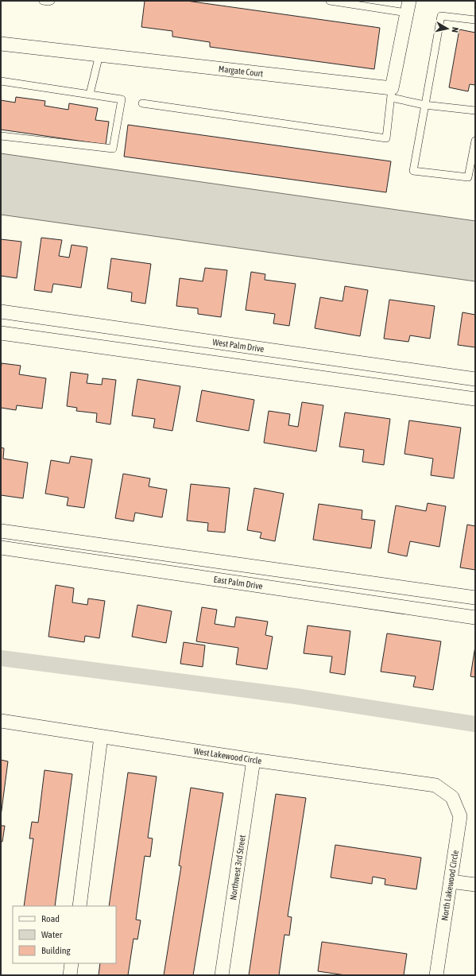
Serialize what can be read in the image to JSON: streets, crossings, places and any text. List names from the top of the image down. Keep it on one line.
{"streets":{"street":["Margate Court","West Palm Drive","East Palm Drive","West Lakewood Circle","Northwest 3rd Street","North Lakewood Circle"]},"crossings":[["West Lakewood Circle","Northwest 3rd Street"],["West Lakewood Circle","North Lakewood Circle"]],"legend":["Road","Water","Building"],"north":"right"}
